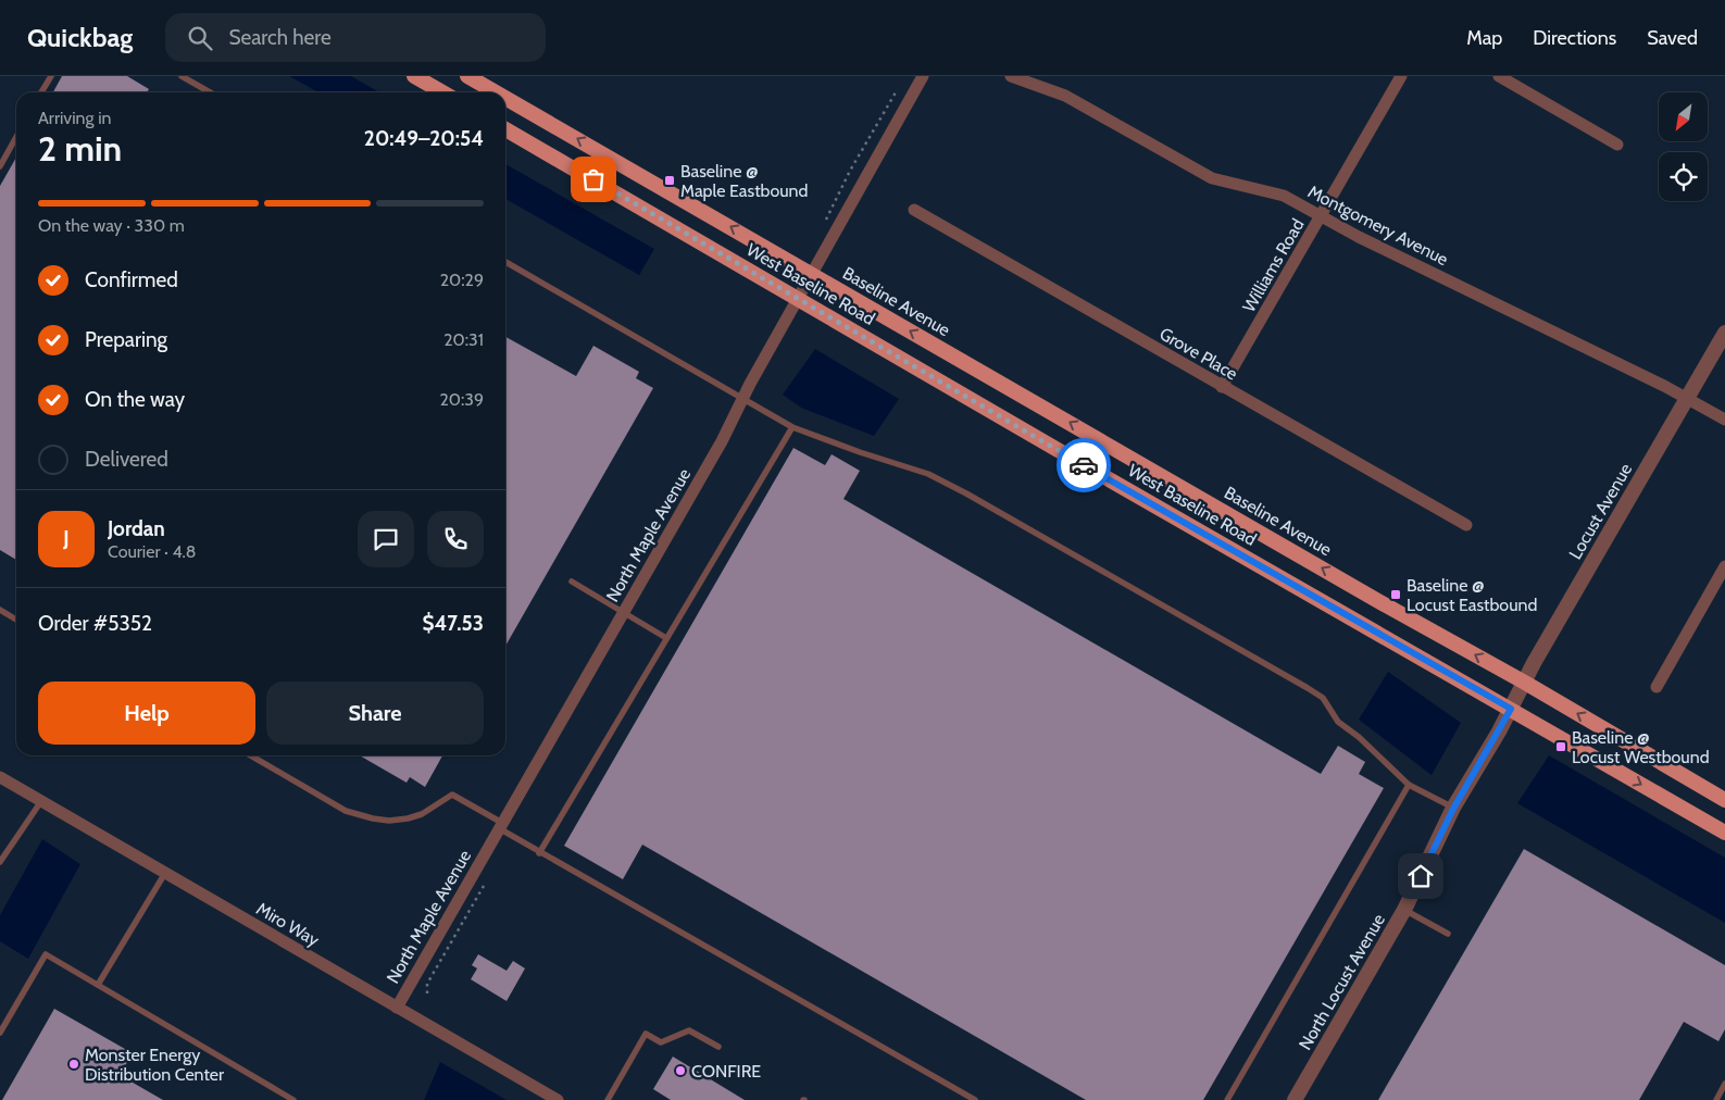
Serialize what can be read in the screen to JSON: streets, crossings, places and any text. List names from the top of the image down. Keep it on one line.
{"streets":{"main road":["West Baseline Road","Baseline Avenue"],"street":["Montgomery Avenue","Williams Road","Grove Place","Locust Avenue","North Maple Avenue","Miro Way","North Locust Avenue"]},"crossings":[["Montgomery Avenue","Williams Road"],["Montgomery Avenue","Locust Avenue"],["Williams Road","Grove Place"],["West Baseline Road","Baseline Avenue"],["West Baseline Road","Locust Avenue"],["West Baseline Road","North Maple Avenue"],["West Baseline Road","North Locust Avenue"],["Baseline Avenue","Locust Avenue"],["Baseline Avenue","North Maple Avenue"],["Locust Avenue","North Locust Avenue"],["North Maple Avenue","Miro Way"]],"one_way":["Baseline Avenue"],"places":{"transit":["Baseline @ Maple Eastbound","Baseline @ Locust Eastbound","Baseline @ Locust Westbound"],"other":["Monster Energy Distribution Center","CONFIRE"]},"north":"bottom left","page":{"header":"Quickbag","search":"Search here","nav":["Map","Directions","Saved"],"heading":["2 min","Arriving in","20:49–20:54"],"panel":["Jordan","Courier · 4.8","Order #5352","$47.53"],"bar":"On the way · 330 m","list":[["Confirmed","20:29"],["Preparing","20:31"],["On the way","20:39"],"Delivered"],"round":"J","buttons":["Help","Share"]}}
